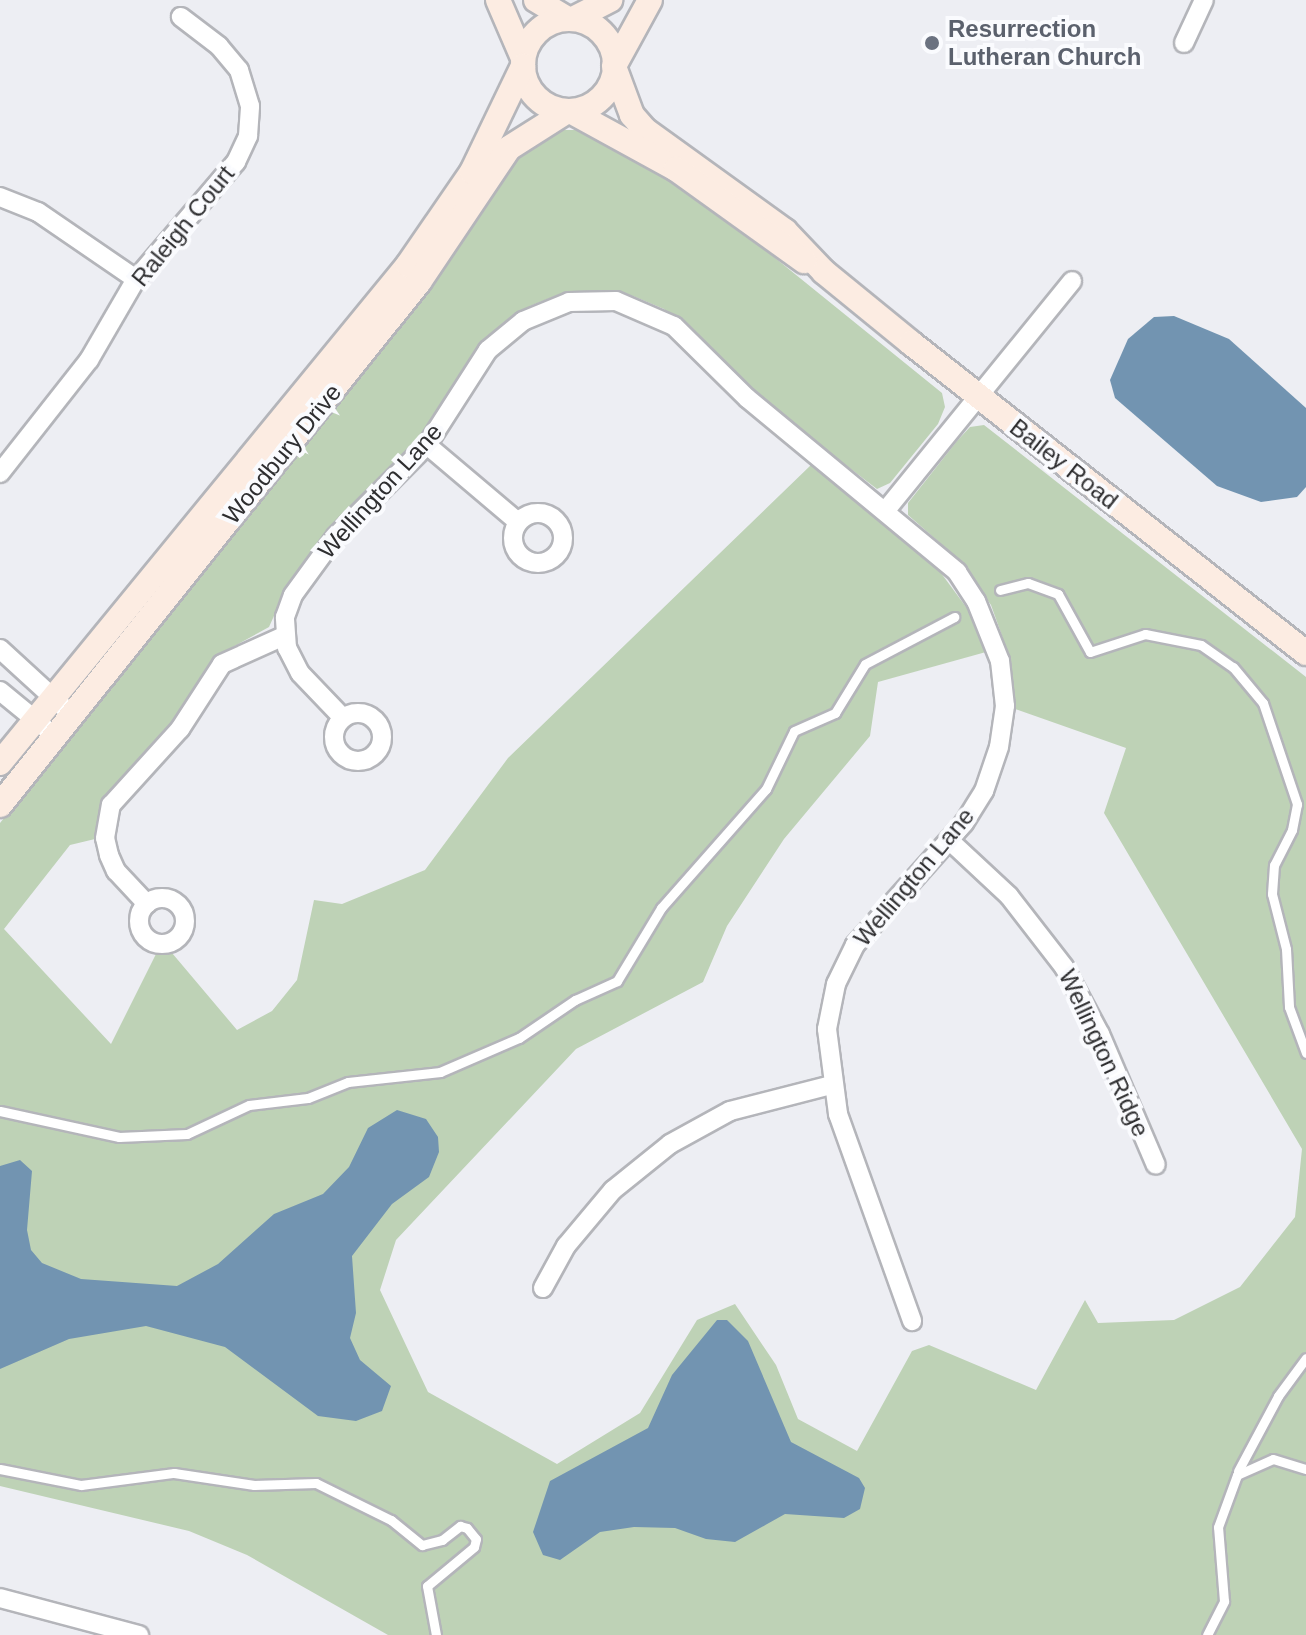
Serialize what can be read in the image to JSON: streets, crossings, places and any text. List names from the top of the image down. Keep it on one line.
{"streets":{"main road":["Woodbury Drive","Bailey Road"],"street":["Raleigh Court","Wellington Lane","Wellington Ridge"]},"crossings":[["Woodbury Drive","Bailey Road"],["Wellington Lane","Wellington Ridge"]],"places":["Resurrection Lutheran Church"]}
